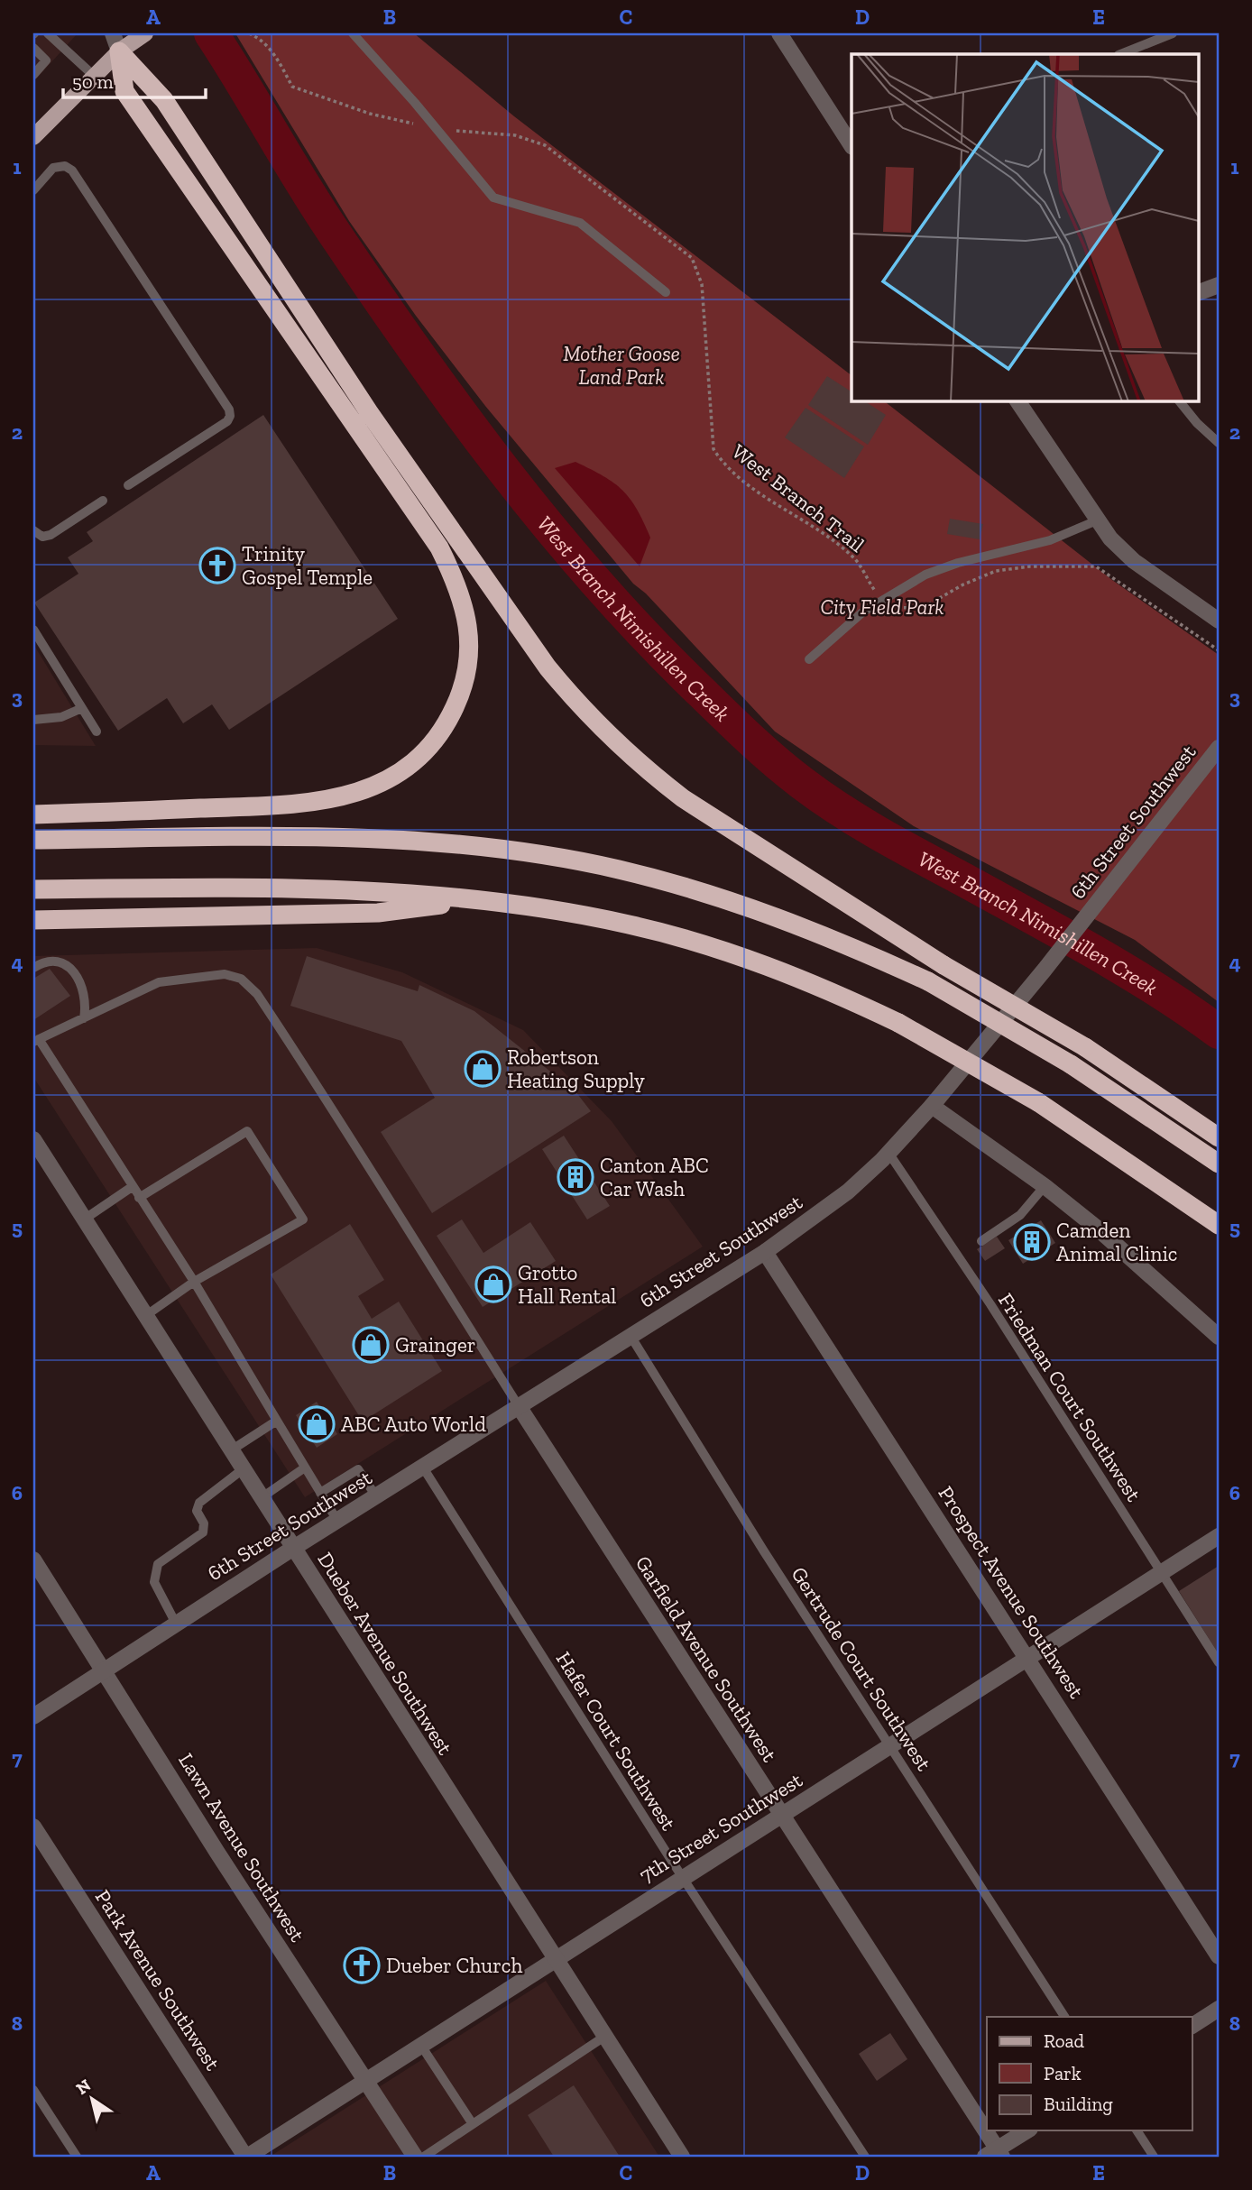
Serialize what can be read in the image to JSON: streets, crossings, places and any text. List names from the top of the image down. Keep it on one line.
{"streets":{"street":["6th Street Southwest","Prospect Avenue Southwest","Dueber Avenue Southwest","Garfield Avenue Southwest","7th Street Southwest","Lawn Avenue Southwest","Park Avenue Southwest"],"lane":["Friedman Court Southwest","Gertrude Court Southwest","Hafer Court Southwest"],"path":["West Branch Trail"]},"crossings":[["6th Street Southwest","Friedman Court Southwest"],["6th Street Southwest","Prospect Avenue Southwest"],["6th Street Southwest","Dueber Avenue Southwest"],["6th Street Southwest","Garfield Avenue Southwest"],["6th Street Southwest","Gertrude Court Southwest"],["6th Street Southwest","Hafer Court Southwest"],["6th Street Southwest","Lawn Avenue Southwest"],["Friedman Court Southwest","7th Street Southwest"],["Prospect Avenue Southwest","7th Street Southwest"],["Dueber Avenue Southwest","7th Street Southwest"],["Garfield Avenue Southwest","7th Street Southwest"],["Gertrude Court Southwest","7th Street Southwest"],["Hafer Court Southwest","7th Street Southwest"],["7th Street Southwest","Lawn Avenue Southwest"],["7th Street Southwest","Park Avenue Southwest"]],"water":["West Branch Nimishillen Creek"],"parks":["Mother Goose Land Park","City Field Park"],"places":{"church":["Trinity Gospel Temple","Dueber Church"],"shop":["Robertson Heating Supply","Grotto Hall Rental","Grainger","ABC Auto World"],"building":["Canton ABC Car Wash","Camden Animal Clinic"]},"legend":["Road","Park","Building"],"scale_bar":"50 m","north":"top left","grid":{"columns":["A","B","C","D","E"],"rows":["1","2","3","4","5","6","7","8"]}}
